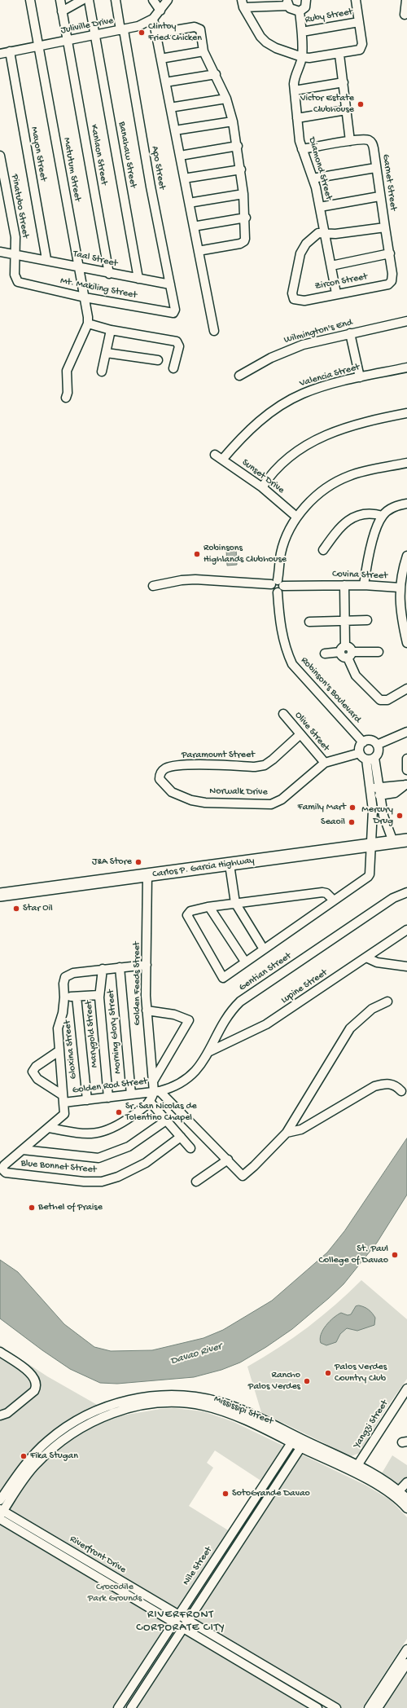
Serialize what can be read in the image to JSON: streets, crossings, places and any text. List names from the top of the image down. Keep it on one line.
{"streets":{"highway":["Carlos P. Garcia Highway"],"street":["Ruby Street","Juliville Drive","Mayon Street","Kanlaon Street","Banahaw Street","Apo Street","Diamond Street","Matutum Street","Garnet Street","Pinatubo Street","Taal Street","Zircon Street","Mt. Makiling Street","Wilmington's End","Valencia Street","Sunset Drive","Covina Street","Robinson's Boulevard","Olive Street","Paramount Street","Norwalk Drive","Gentian Street","Golden Feeds Street","Lupine Street","Morning Glory Street","Marygold Street","Gloxina Street","Golden Rod Street","Blue Bonnet Street","Mississipi Street","Yangzi Street","Riverfront Drive","Nile Street"]},"crossings":[["Ruby Street","Diamond Street"],["Juliville Drive","Mayon Street"],["Juliville Drive","Kanlaon Street"],["Juliville Drive","Banahaw Street"],["Juliville Drive","Apo Street"],["Juliville Drive","Matutum Street"],["Mayon Street","Taal Street"],["Kanlaon Street","Taal Street"],["Banahaw Street","Taal Street"],["Apo Street","Taal Street"],["Apo Street","Mt. Makiling Street"],["Diamond Street","Zircon Street"],["Matutum Street","Taal Street"],["Matutum Street","Mt. Makiling Street"],["Garnet Street","Zircon Street"],["Pinatubo Street","Taal Street"],["Pinatubo Street","Mt. Makiling Street"],["Valencia Street","Sunset Drive"],["Covina Street","Robinson's Boulevard"],["Robinson's Boulevard","Norwalk Drive"],["Olive Street","Paramount Street"],["Olive Street","Norwalk Drive"],["Paramount Street","Norwalk Drive"],["Carlos P. Garcia Highway","Golden Feeds Street"],["Gentian Street","Golden Feeds Street"],["Gentian Street","Lupine Street"],["Gentian Street","Golden Rod Street"],["Golden Feeds Street","Golden Rod Street"],["Morning Glory Street","Golden Rod Street"],["Marygold Street","Golden Rod Street"],["Gloxina Street","Golden Rod Street"],["Mississipi Street","Yangzi Street"],["Mississipi Street","Riverfront Drive"],["Mississipi Street","Nile Street"],["Riverfront Drive","Nile Street"]],"districts":["RIVERFRONT CORPORATE CITY"],"water":["Davao River"],"parks":["Crocodile Park Grounds"],"places":["Clintoy Fried Chicken","Victor Estate Clubhouse","Robinsons Highlands Clubhouse","Family Mart","Mercury Drug","Seaoil","J&A Store","Star Oil","Sr. San Nicolas de Tolentino Chapel","Bethel of Praise","St. Paul College of Davao","Palos Verdes Country Club","Rancho Palos Verdes","Fika Stugan","SotoGrande Davao"]}
